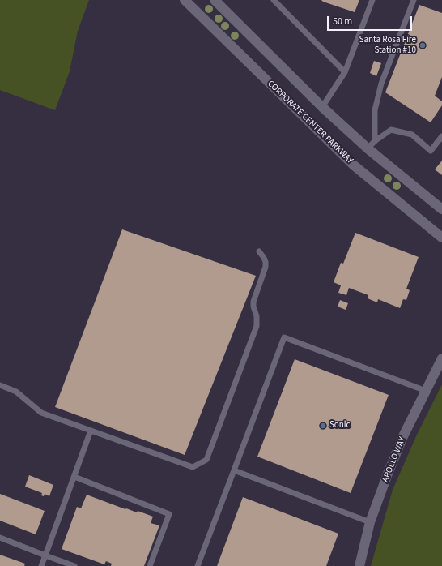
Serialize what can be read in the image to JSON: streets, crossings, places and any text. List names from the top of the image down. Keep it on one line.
{"streets":{"street":["CORPORATE CENTER PARKWAY","APOLLO WAY"]},"places":["Santa Rosa Fire Station #10","Sonic"],"scale_bar":"50 m"}
